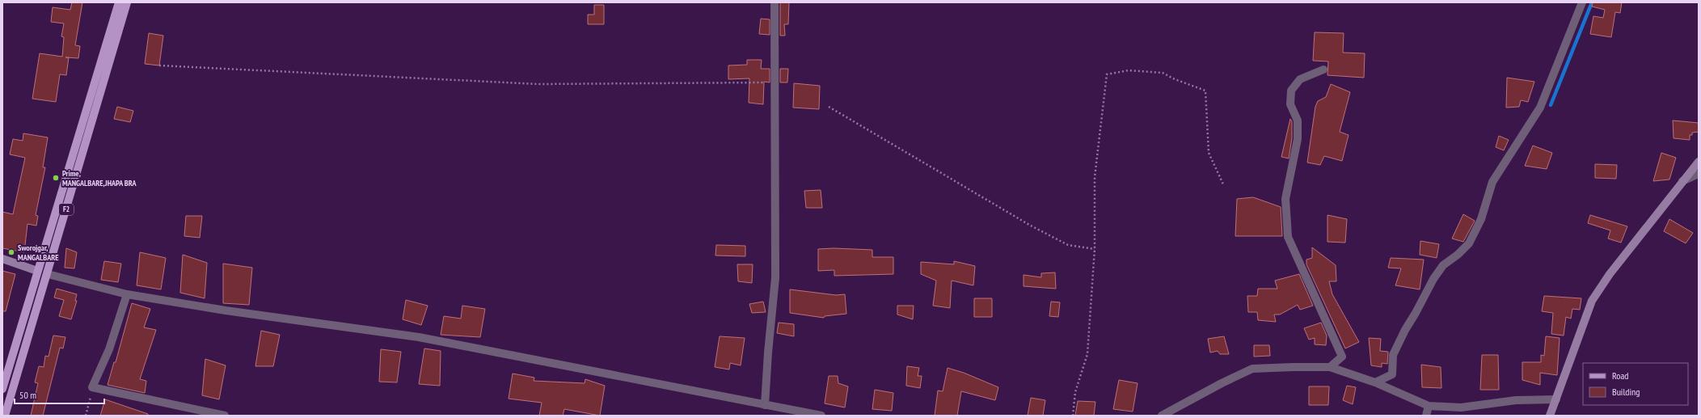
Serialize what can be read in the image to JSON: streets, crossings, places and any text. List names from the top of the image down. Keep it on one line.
{"streets":{"main road":["F2"]},"places":["Prime, MANGALBARE,JHAPA BRA","Sworojgar, MANGALBARE"],"legend":["Road","Building"],"scale_bar":"50 m"}
